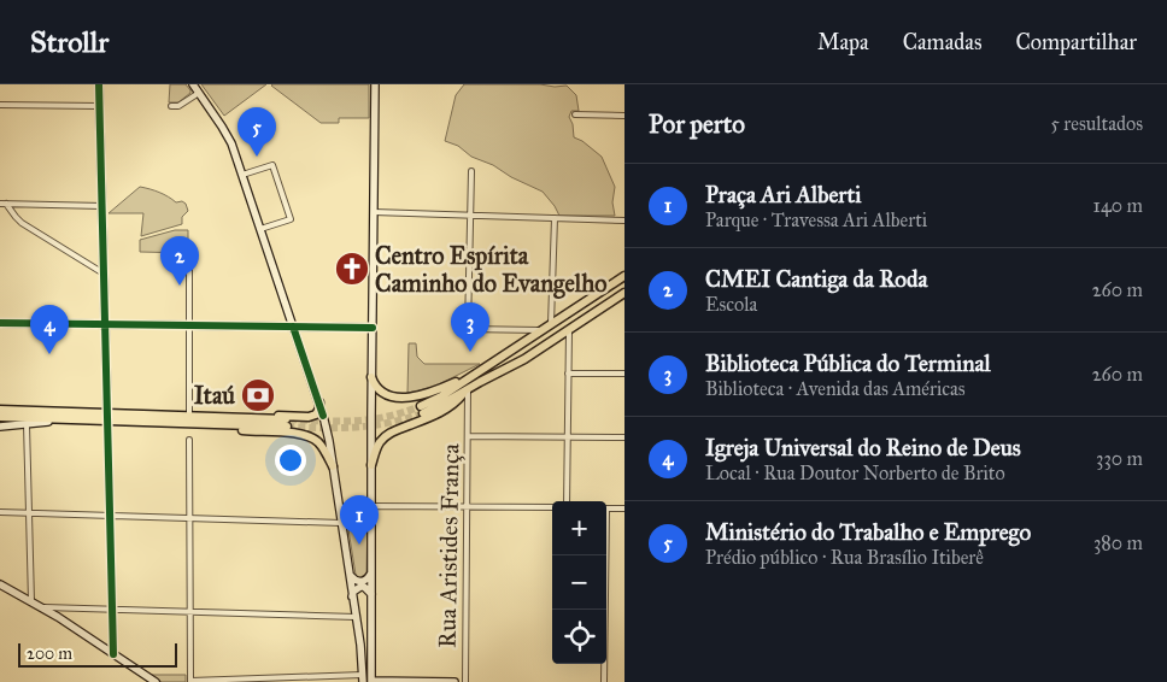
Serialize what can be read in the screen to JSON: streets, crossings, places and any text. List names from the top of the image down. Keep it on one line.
{"streets":{"street":["Rua Aristides França"]},"places":{"church":["Centro Espírita Caminho do Evangelho"],"bank":["Itaú"]},"scale_bar":"200 m","page":{"header":"Strollr","nav":["Mapa","Camadas","Compartilhar"],"heading":["Por perto","5 resultados"],"pins":["5","2","3","4","1"],"list":[{"mark":"1","name":"Praça Ari Alberti","note":"Parque · Travessa Ari Alberti","value":"140 m"},{"mark":"2","name":"CMEI Cantiga da Roda","note":"Escola","value":"260 m"},{"mark":"3","name":"Biblioteca Pública do Terminal","note":"Biblioteca · Avenida das Américas","value":"260 m"},{"mark":"4","name":"Igreja Universal do Reino de Deus","note":"Local · Rua Doutor Norberto de Brito","value":"330 m"},{"mark":"5","name":"Ministério do Trabalho e Emprego","note":"Prédio público · Rua Brasílio Itiberê","value":"380 m"}],"map_buttons":["+","−"],"scale":"200 m"}}
